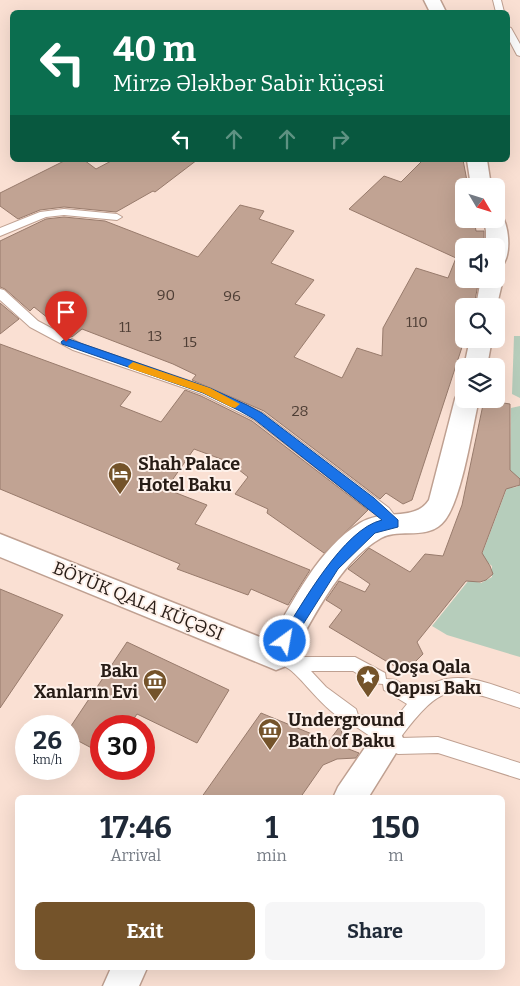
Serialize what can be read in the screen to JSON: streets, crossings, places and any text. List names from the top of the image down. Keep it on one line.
{"streets":{"street":["BÖYÜK QALA KÜÇƏSI"]},"places":{"hotel":["Shah Palace Hotel Baku"],"place":["Qoşa Qala Qapısı Bakı"],"museum":["Bakı Xanların Evi","Underground Bath of Baku"]},"house_numbers":["90","96","110","11","13","15","28"],"north":"bottom right","page":{"turn":["40 m","Mirzə Ələkbər Sabir küçəsi"],"speed":"26 km/h","limit":"30","eta":["17:46","Arrival","1","min","150","m"],"buttons":["Exit","Share"]}}
